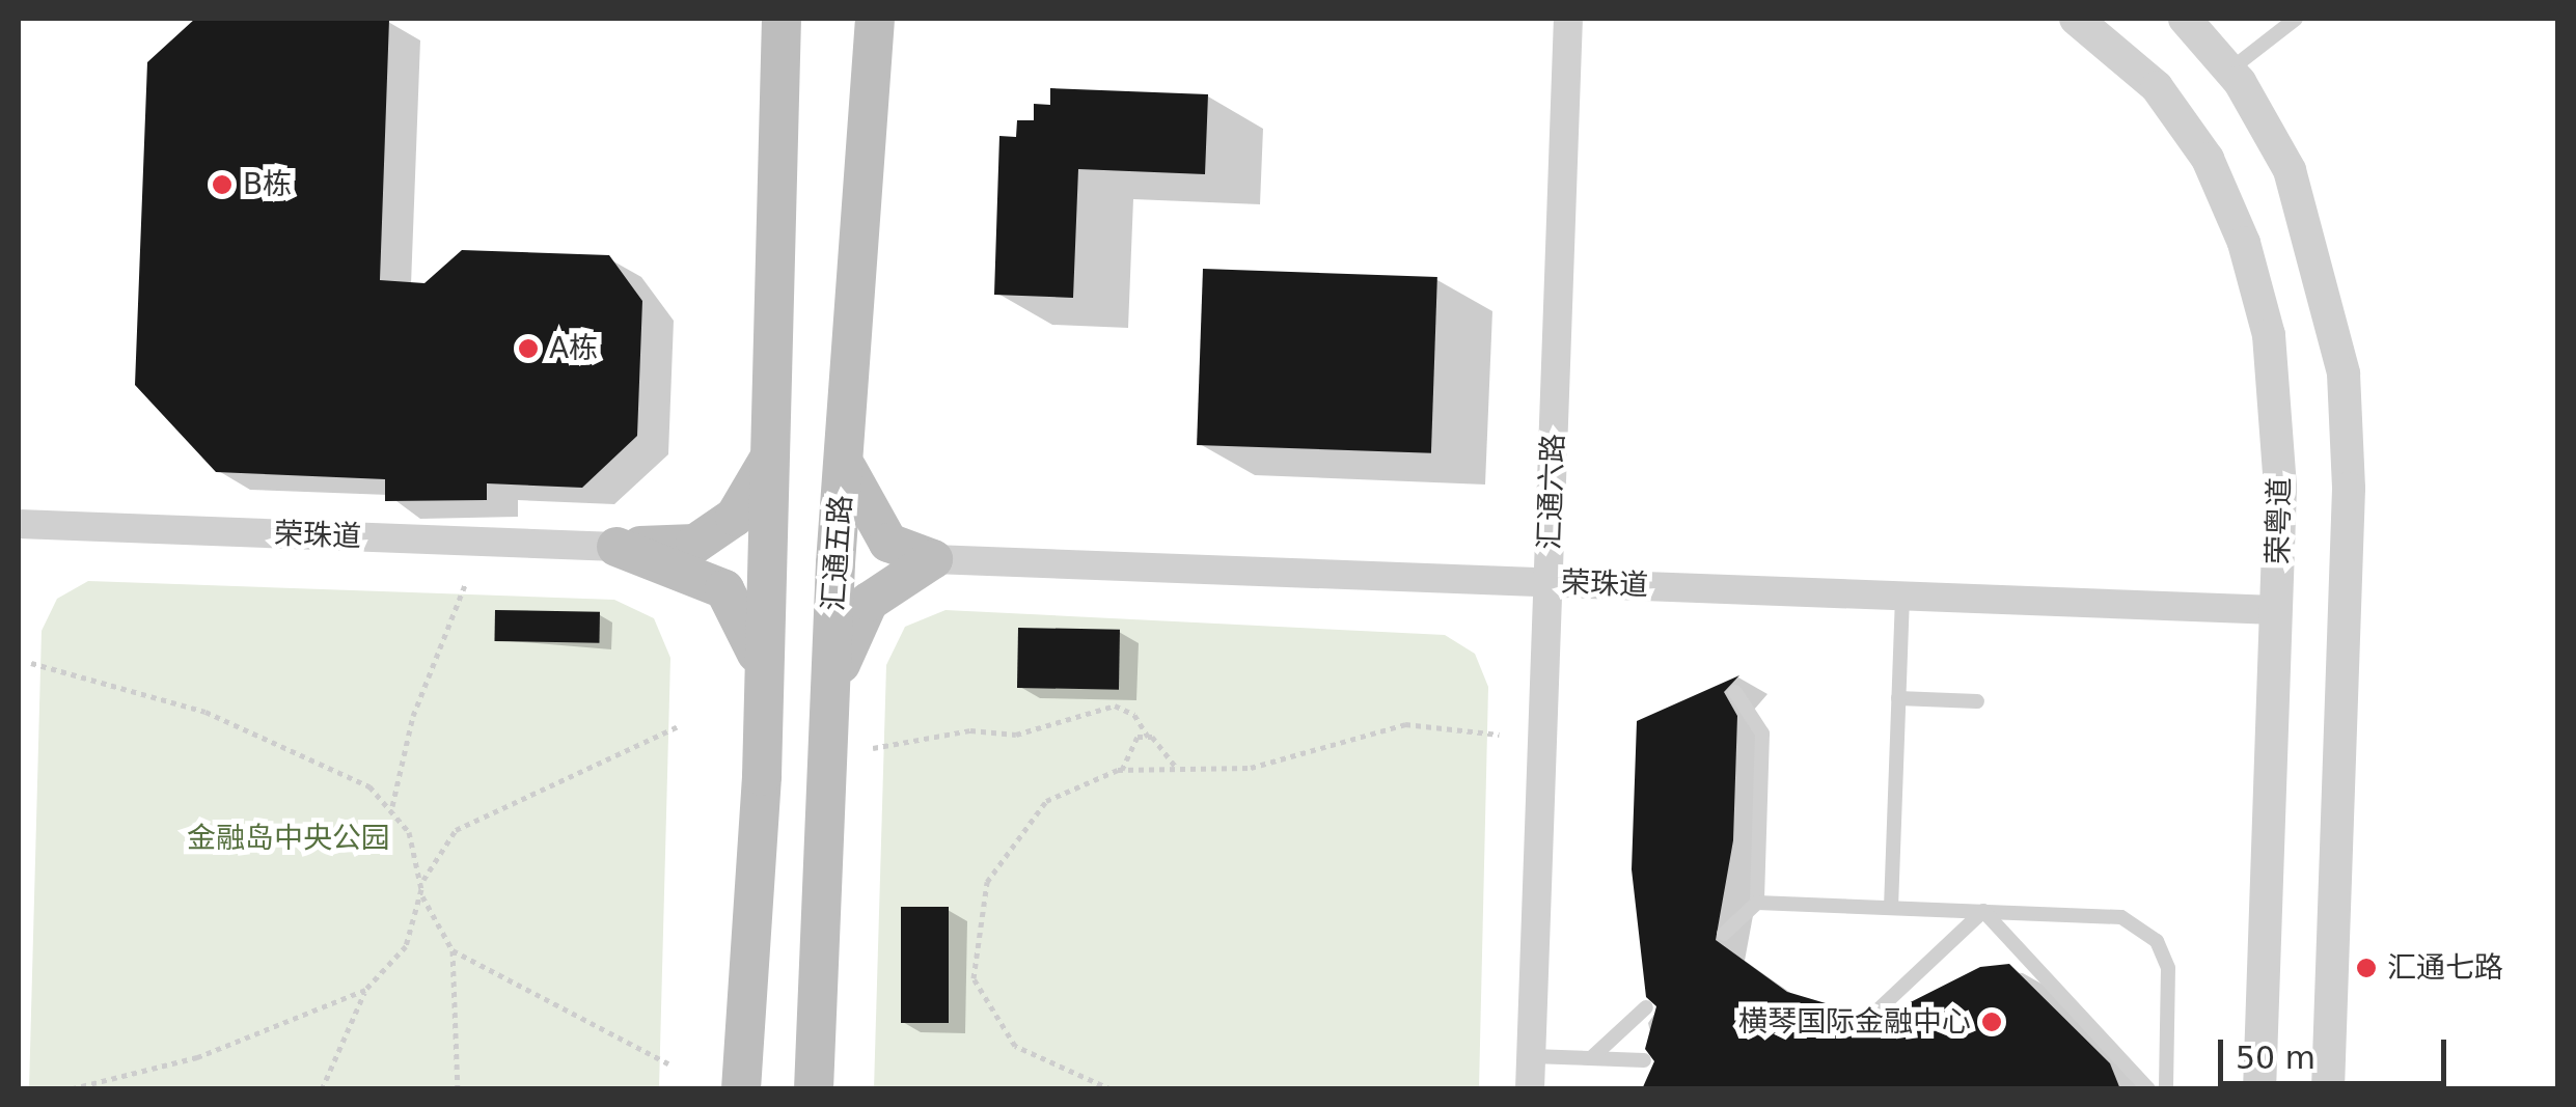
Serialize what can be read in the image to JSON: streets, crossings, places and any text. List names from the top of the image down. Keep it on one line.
{"streets":{"main road":["汇通五路"],"street":["汇通六路","荣粤道","荣珠道"]},"crossings":[["汇通六路","荣珠道"],["荣粤道","荣珠道"]],"parks":["金融岛中央公园"],"places":["B栋","A栋","汇通七路","横琴国际金融中心"],"scale_bar":"50 m"}
